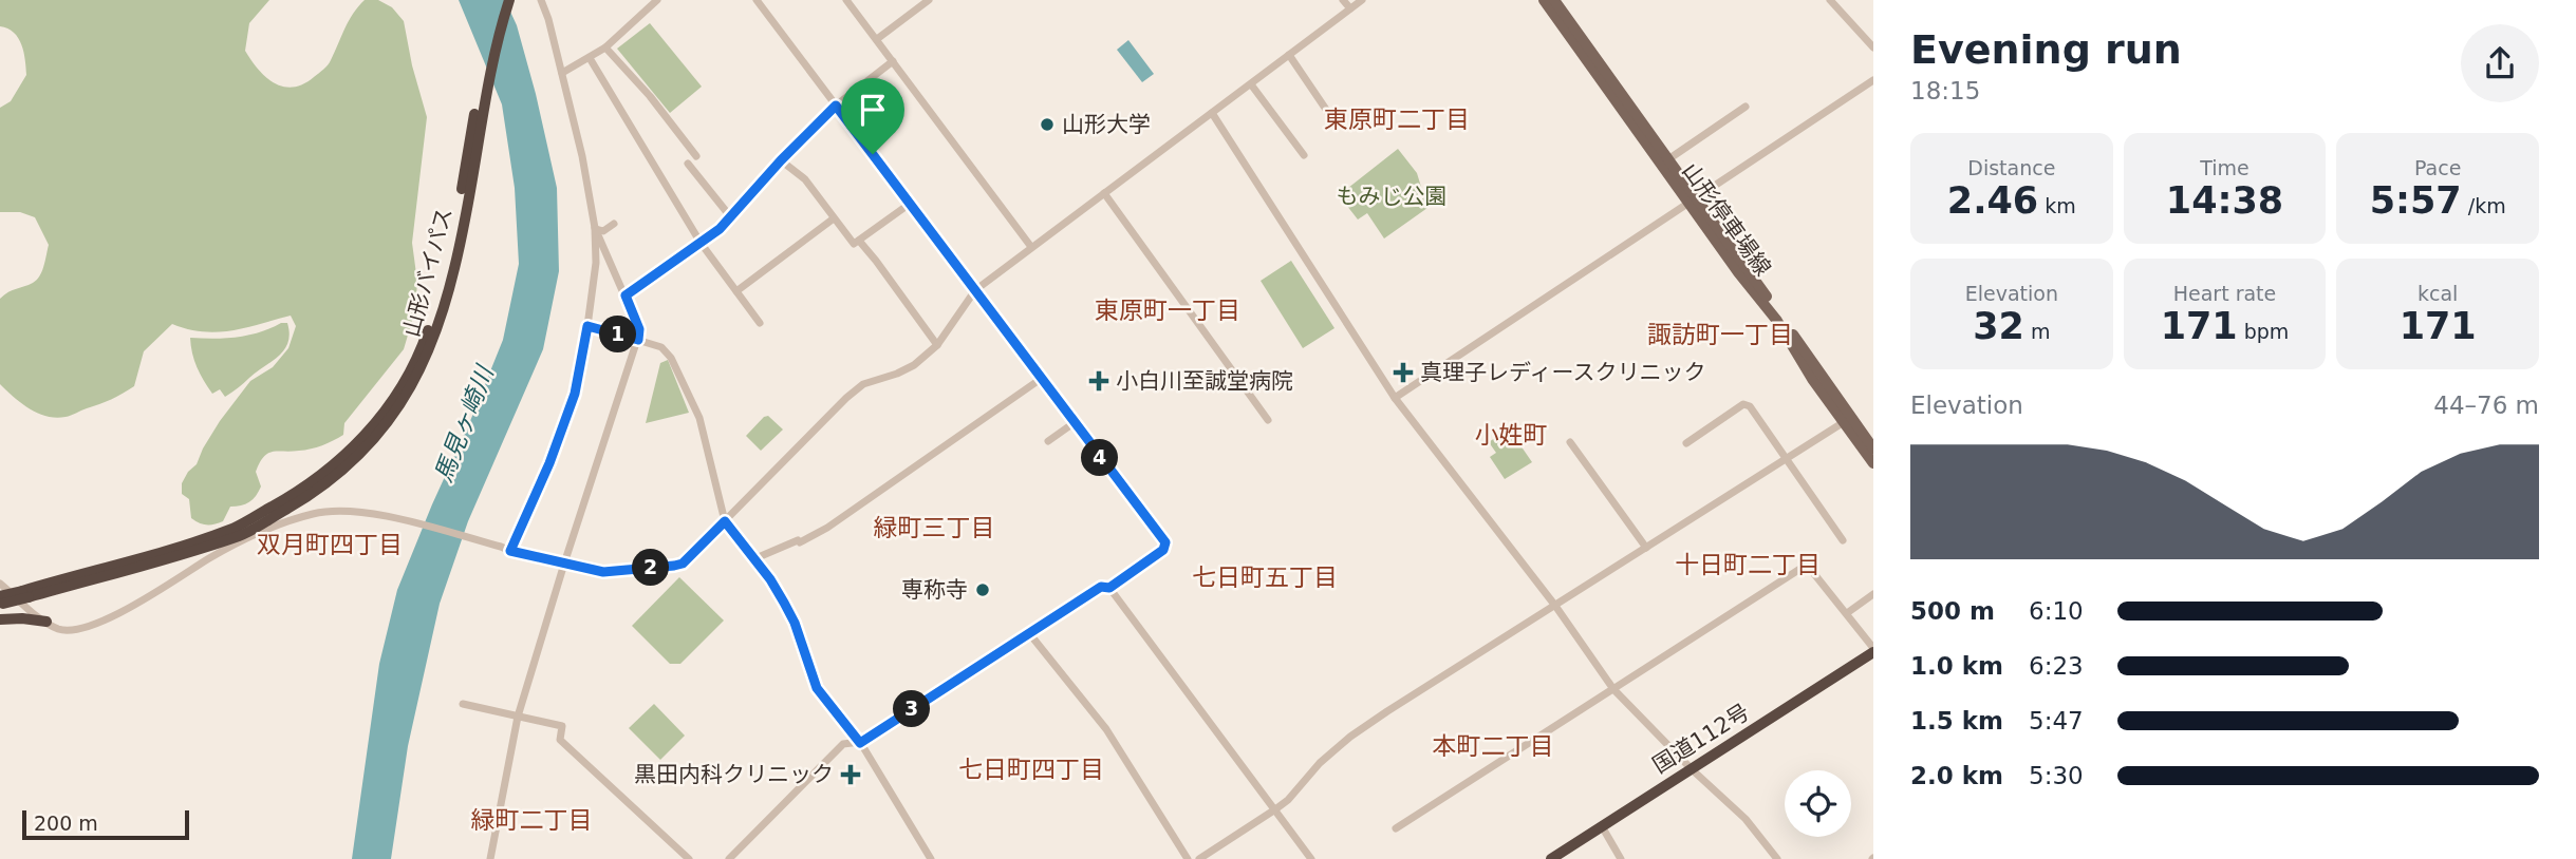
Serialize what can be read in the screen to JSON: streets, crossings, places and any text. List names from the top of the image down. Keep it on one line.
{"streets":{"highway":["山形バイパス","国道112号"],"main road":["山形停車場線"]},"districts":["東原町二丁目","東原町一丁目","諏訪町一丁目","小姓町","緑町三丁目","双月町四丁目","十日町二丁目","七日町五丁目","本町二丁目","七日町四丁目","緑町二丁目"],"water":["馬見ヶ崎川"],"parks":["もみじ公園"],"places":{"other":["山形大学","専称寺"],"health":["真理子レディースクリニック","小白川至誠堂病院","黒田内科クリニック"]},"scale_bar":"200 m","page":{"heading":["Evening run","18:15"],"stats":[["Distance","2.46 km"],["Time","14:38"],["Pace","5:57 /km"],["Elevation","32 m"],["Heart rate","171 bpm"],["kcal","171"]],"pins":["1","4","2","3"],"chart":["Elevation","44–76 m"],"list":[{"name":"500 m","note":"6:10"},{"name":"1.0 km","note":"6:23"},{"name":"1.5 km","note":"5:47"},{"name":"2.0 km","note":"5:30"}],"scale":"200 m"}}
